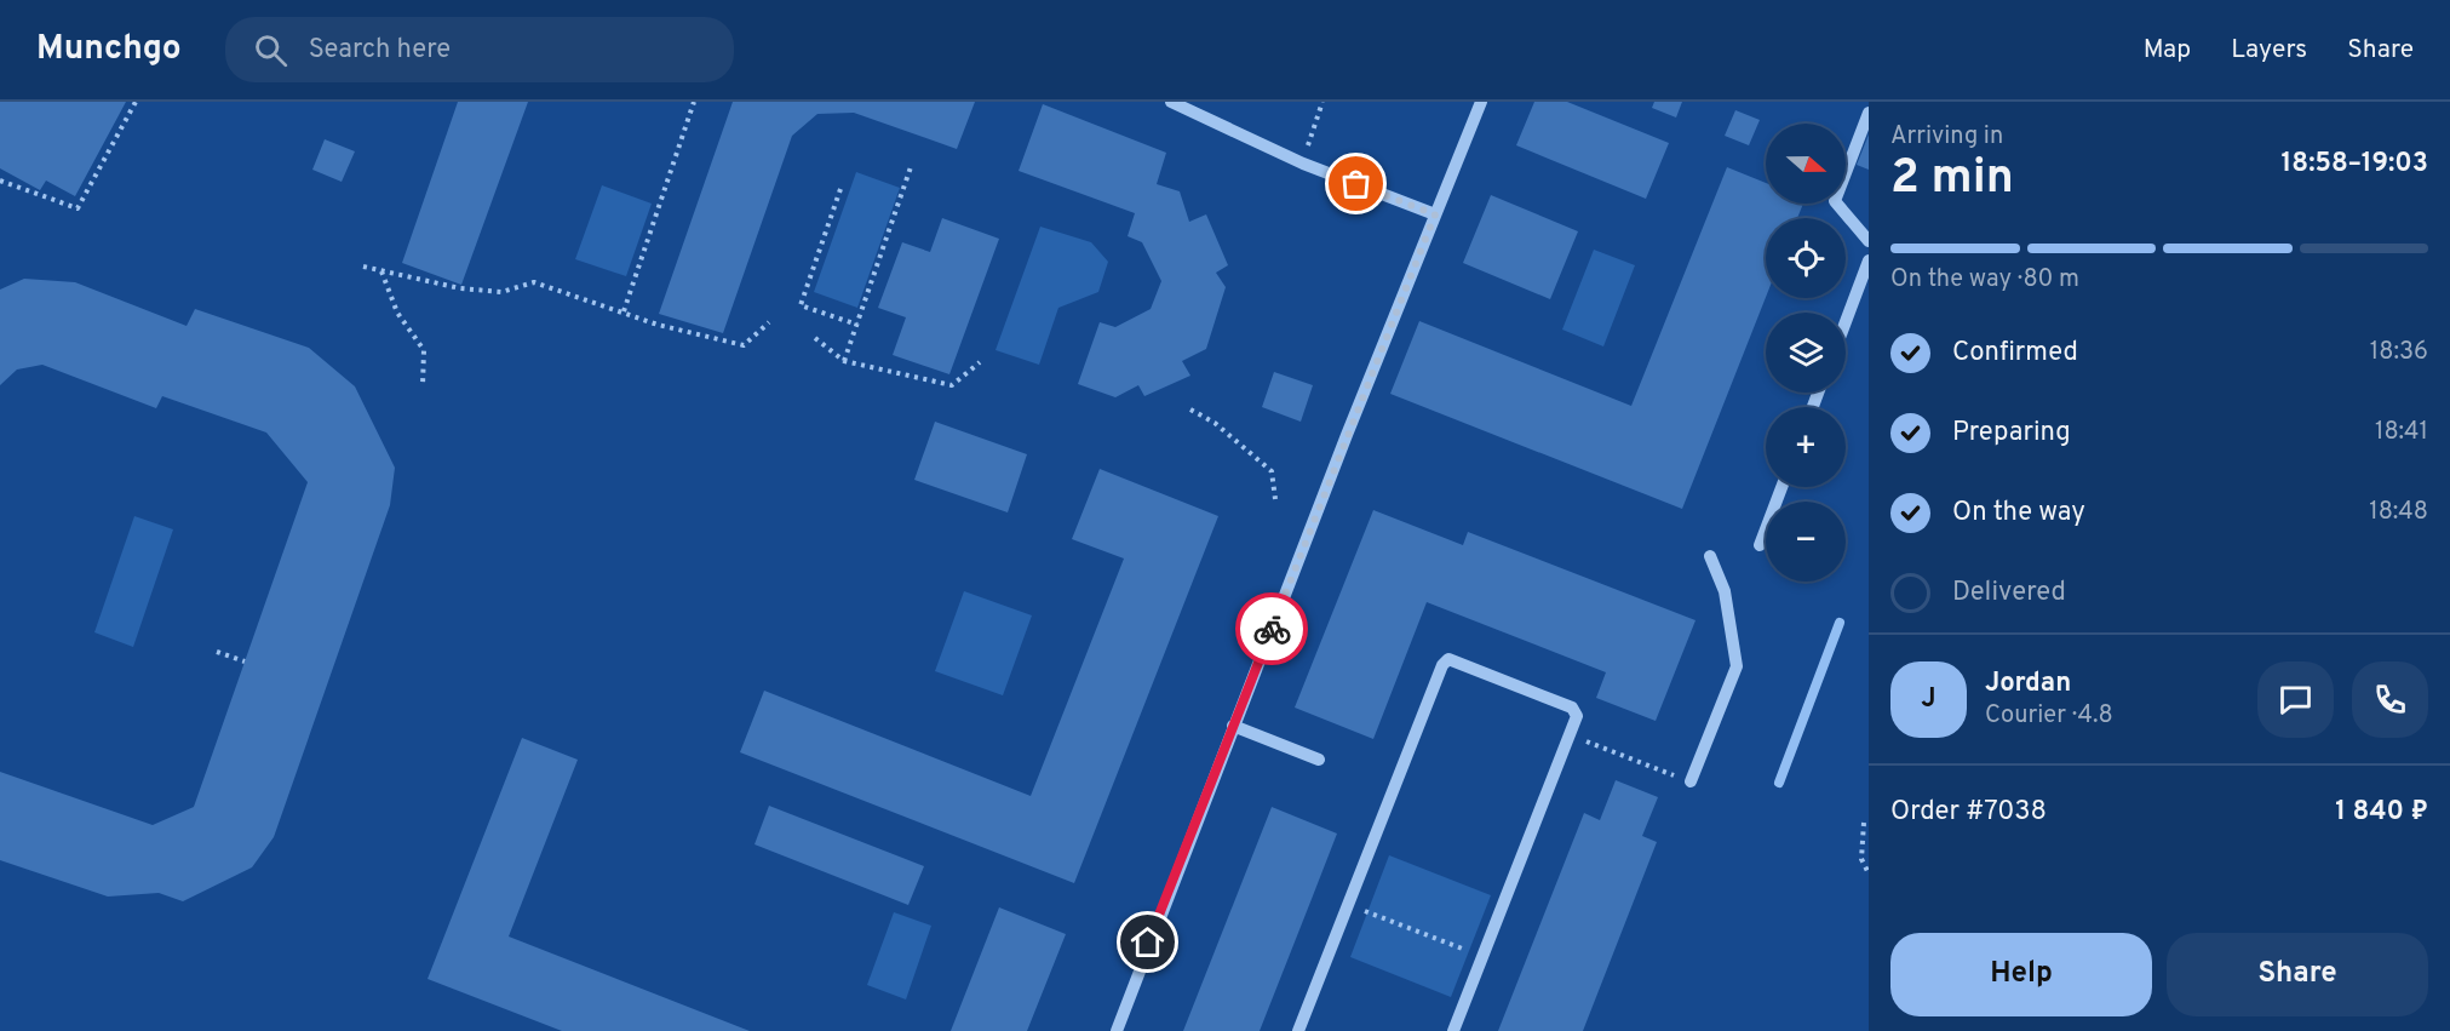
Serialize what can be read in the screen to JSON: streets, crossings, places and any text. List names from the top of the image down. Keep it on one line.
{"north":"right","page":{"header":"Munchgo","search":"Search here","nav":["Map","Layers","Share"],"heading":["2 min","Arriving in","18:58–19:03"],"panel":["Jordan","Courier · 4.8","Order #7038","1 840 ₽"],"map_buttons":["+","−"],"bar":"On the way · 80 m","list":[["Confirmed","18:36"],["Preparing","18:41"],["On the way","18:48"],"Delivered"],"round":"J","buttons":["Help","Share"]}}
